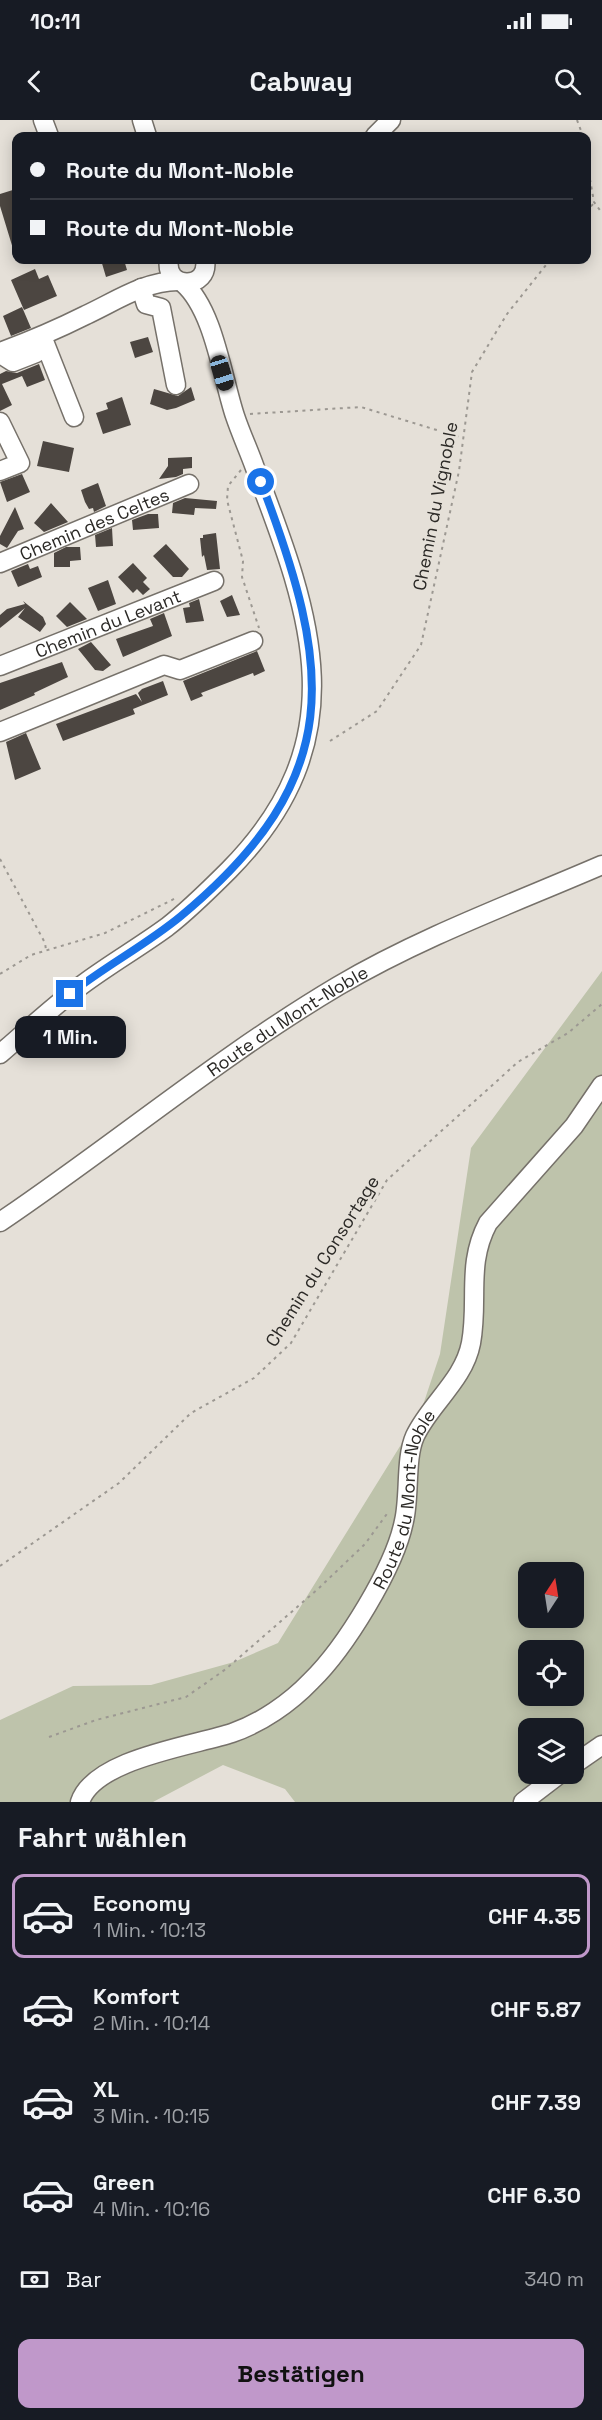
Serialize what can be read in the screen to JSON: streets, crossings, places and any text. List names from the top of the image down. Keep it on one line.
{"streets":{"street":["Chemin des Celtes","Chemin du Levant","Route du Mont-Noble"],"path":["Chemin du Vignoble","Chemin du Consortage"]},"north":"top","page":{"status":"10:11","header":"Cabway","banner":["Route du Mont-Noble","Route du Mont-Noble"],"bubble":"1 Min.","heading":"Fahrt wählen","list":[{"name":"Economy","note":"1 Min. · 10:13","value":"CHF 4.35"},{"name":"Komfort","note":"2 Min. · 10:14","value":"CHF 5.87"},{"name":"XL","note":"3 Min. · 10:15","value":"CHF 7.39"},{"name":"Green","note":"4 Min. · 10:16","value":"CHF 6.30"}],"pay":["Bar","340 m"],"buttons":"Bestätigen"}}
